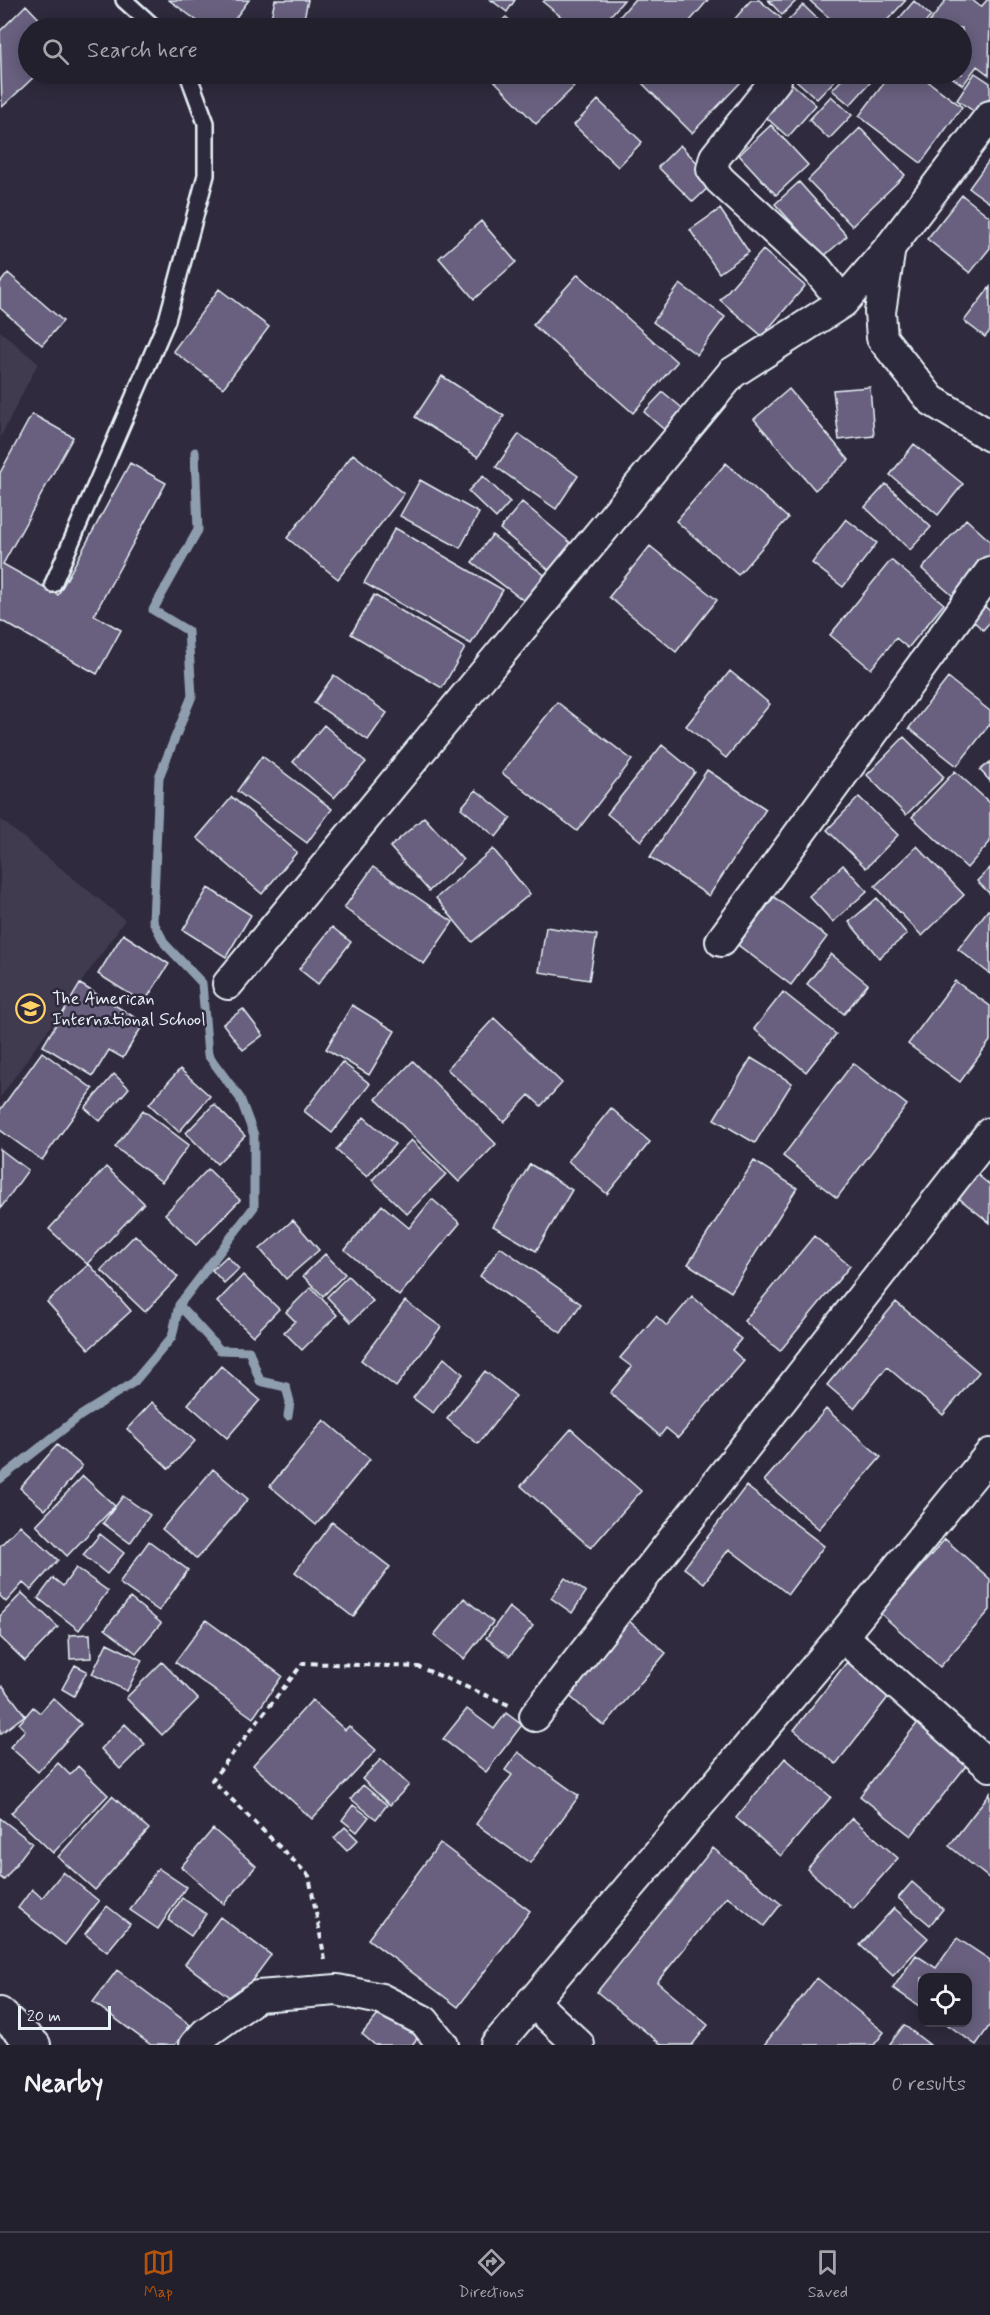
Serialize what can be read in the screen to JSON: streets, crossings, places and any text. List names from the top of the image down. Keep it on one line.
{"places":{"school or university":["The American International School"]},"scale_bar":"20 m","page":{"search":"Search here","scale":"20 m","heading":["Nearby","0 results"],"nav":["Map","Directions","Saved"]}}
